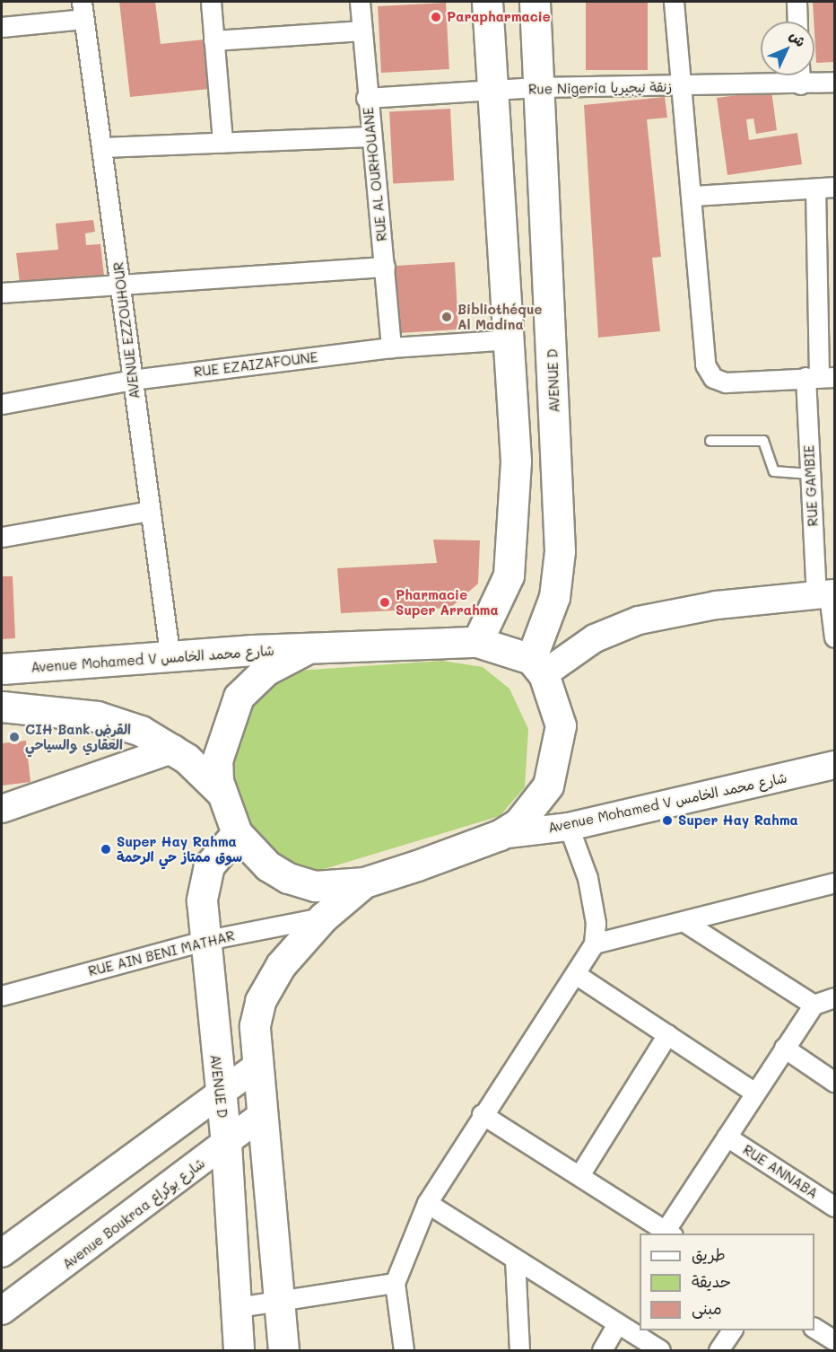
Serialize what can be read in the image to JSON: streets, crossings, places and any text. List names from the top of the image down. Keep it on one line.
{"streets":{"main road":["AVENUE D","Avenue Mohamed V شارع محمد الخامس"],"street":["Rue Nigeria زنقة نيجيريا","RUE AL OURHOUANE","AVENUE EZZOUHOUR","RUE EZAIZAFOUNE","RUE GAMBIE","RUE AIN BENI MATHAR","RUE ANNABA","Avenue Boukraa شارع بوكراع"]},"crossings":[["Rue Nigeria زنقة نيجيريا","RUE AL OURHOUANE"],["Rue Nigeria زنقة نيجيريا","AVENUE D"],["RUE AL OURHOUANE","RUE EZAIZAFOUNE"],["AVENUE EZZOUHOUR","RUE EZAIZAFOUNE"],["AVENUE EZZOUHOUR","Avenue Mohamed V شارع محمد الخامس"],["AVENUE D","RUE AIN BENI MATHAR"],["AVENUE D","Avenue Boukraa شارع بوكراع"]],"places":["Parapharmacie","Bibliothéque Al Madina","Pharmacie Super Arrahma","CIH Bank القرض العقاري والسياحي","Super Hay Rahma","Super Hay Rahma سوق ممتاز حي الرحمة"],"legend":["طريق","حديقة","مبنى"],"north":"top right"}
